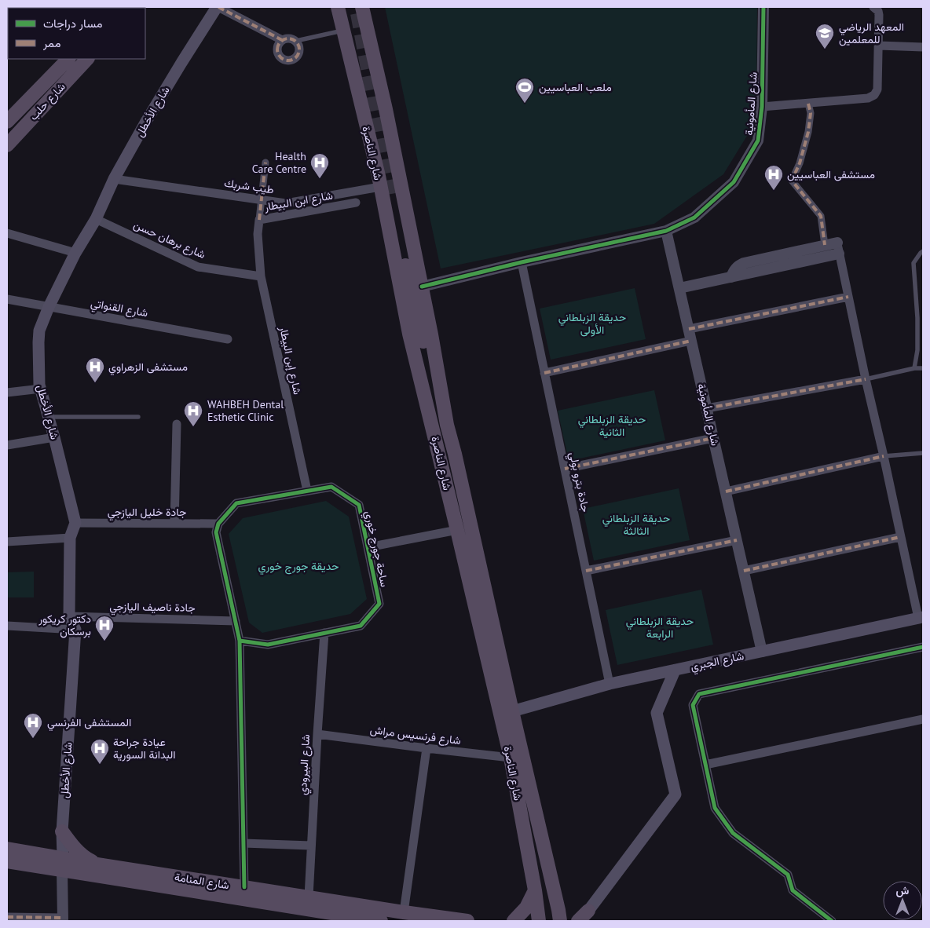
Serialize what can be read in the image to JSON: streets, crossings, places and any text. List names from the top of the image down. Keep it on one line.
{"streets":{"main road":["شارع حلب","شارع الأخطل","شارع الناصرة","شارع الجبري","شارع المنامة"],"street":["شارع المأمونية","طيب شربك","شارع ابن البيطار","شارع برهان حسن","شارع القنواتي","شارع إبن البيطار","جادة بترو بولي","جادة خليل اليازجي","ساحة جورج خوري","جادة ناصيف اليازجي","شارع فرنسيس مراش","شارع البيرودي"]},"crossings":[["شارع المأمونية","شارع الجبري"],["شارع الأخطل","طيب شربك"],["شارع الأخطل","شارع برهان حسن"],["شارع الأخطل","شارع القنواتي"],["شارع الأخطل","جادة خليل اليازجي"],["شارع الأخطل","جادة ناصيف اليازجي"],["شارع الأخطل","شارع المنامة"],["شارع الناصرة","طيب شربك"],["شارع الناصرة","شارع الجبري"],["شارع الناصرة","شارع فرنسيس مراش"],["شارع ابن البيطار","شارع إبن البيطار"],["شارع برهان حسن","شارع إبن البيطار"],["شارع إبن البيطار","ساحة جورج خوري"],["جادة بترو بولي","شارع الجبري"],["جادة خليل اليازجي","ساحة جورج خوري"],["ساحة جورج خوري","شارع البيرودي"],["شارع فرنسيس مراش","شارع البيرودي"],["شارع البيرودي","شارع المنامة"]],"parks":["حديقة الزبلطاني الأولى","حديقة الزبلطاني الثانية","حديقة الزبلطاني الثالثة","حديقة جورج خوري","حديقة الزبلطاني الرابعة"],"places":{"school or university":["المعهد الرياضي للمعلمين"],"sports":["ملعب العباسيين"],"hospital":["Health Care Centre","مستشفى العباسيين","مستشفى الزهراوي","WAHBEH Dental Esthetic Clinic","دكتور كريكور برسكان","المستشفى الفرنسي","عيادة جراحة البدانة السورية"]},"legend":["مسار دراجات","ممر"],"north":"top"}
